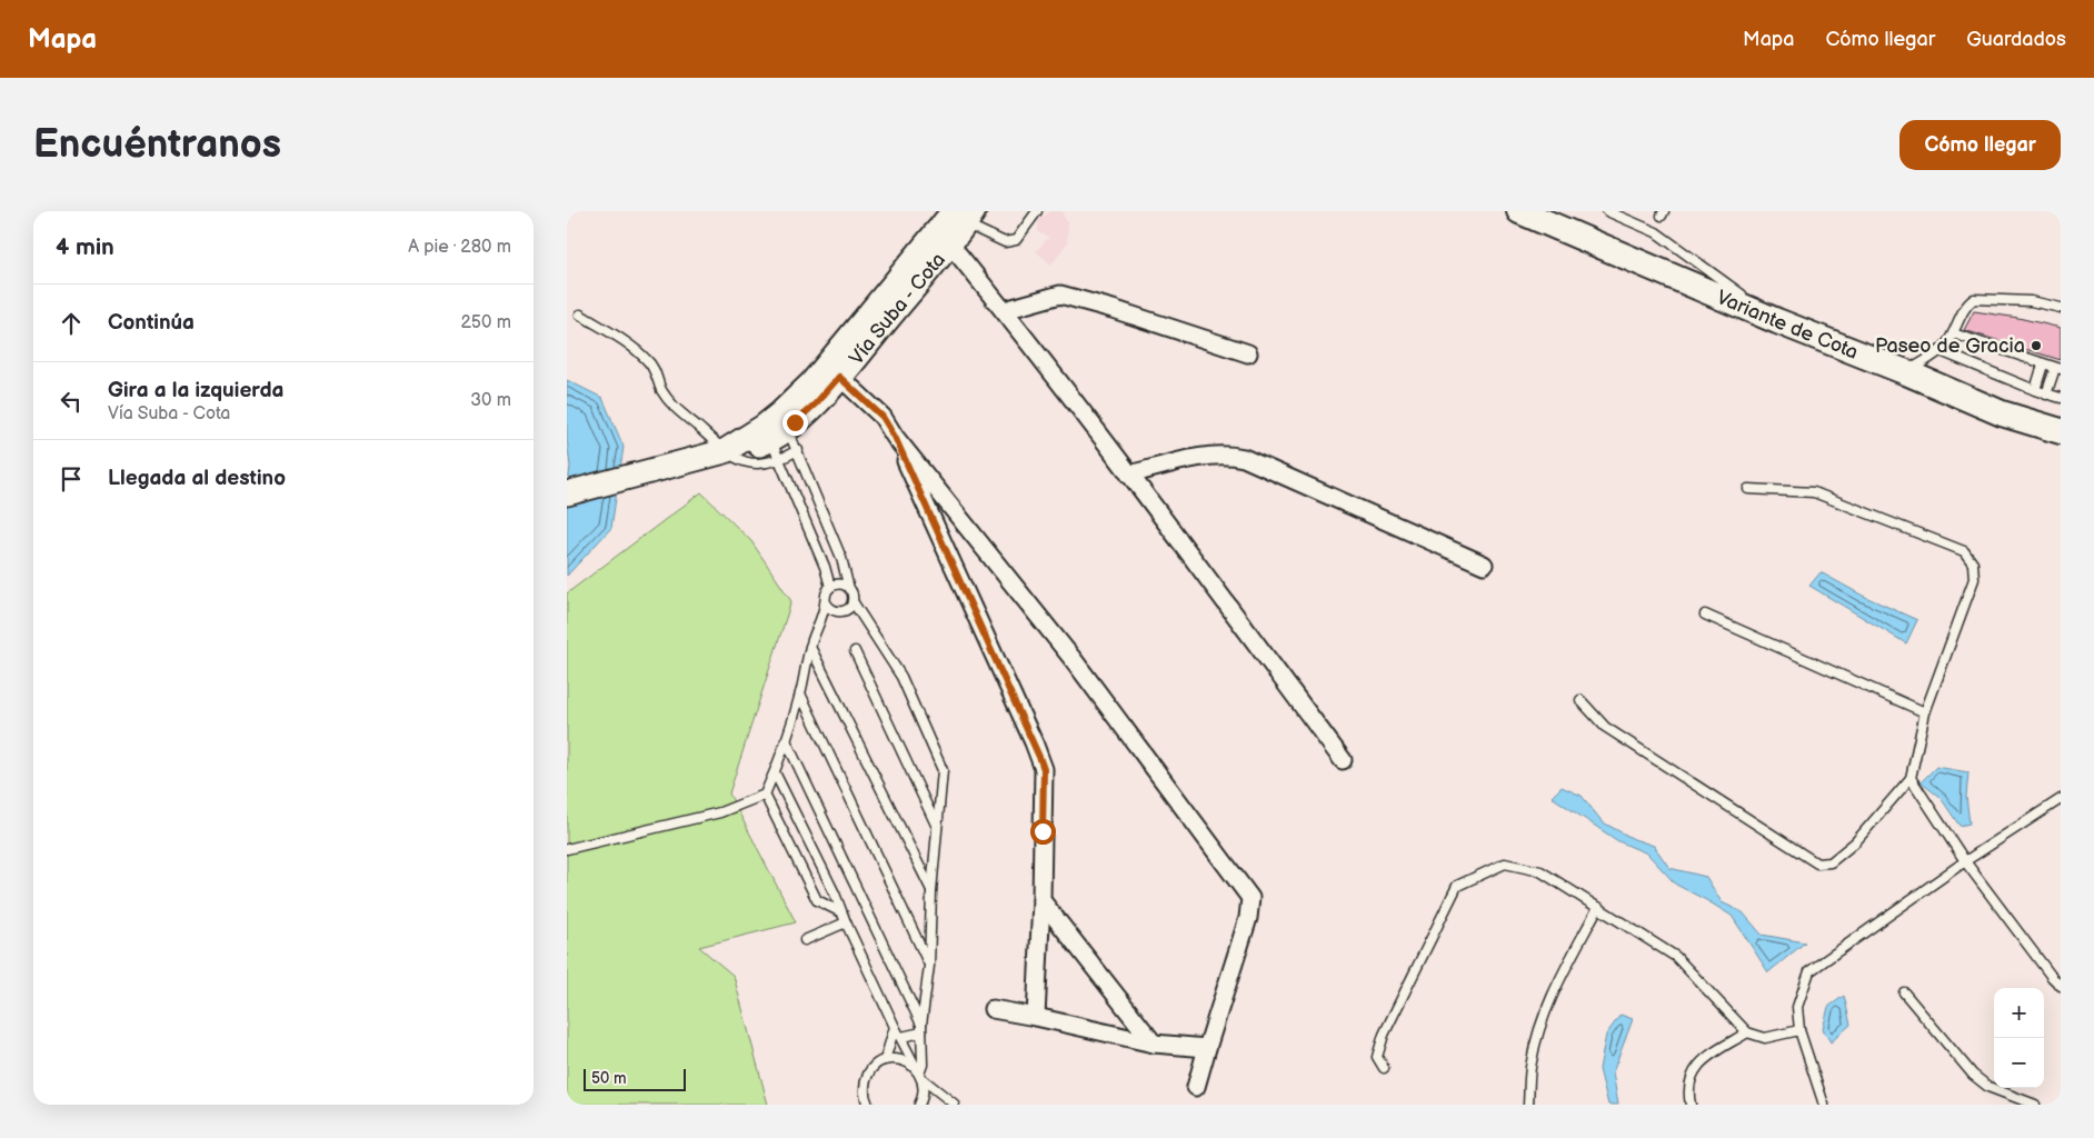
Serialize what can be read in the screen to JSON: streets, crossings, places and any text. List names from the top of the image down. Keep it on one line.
{"streets":{"main road":["Vía Suba - Cota","Variante de Cota"]},"places":["Paseo de Gracia"],"scale_bar":"50 m","page":{"header":"Mapa","nav":["Mapa","Cómo llegar","Guardados"],"buttons":"Cómo llegar","title":"Encuéntranos","heading":["4 min","A pie · 280 m"],"list":[["Continúa","250 m"],["Gira a la izquierda","Vía Suba - Cota","30 m"],"Llegada al destino"],"map_buttons":["+","−"],"scale":"50 m"}}
